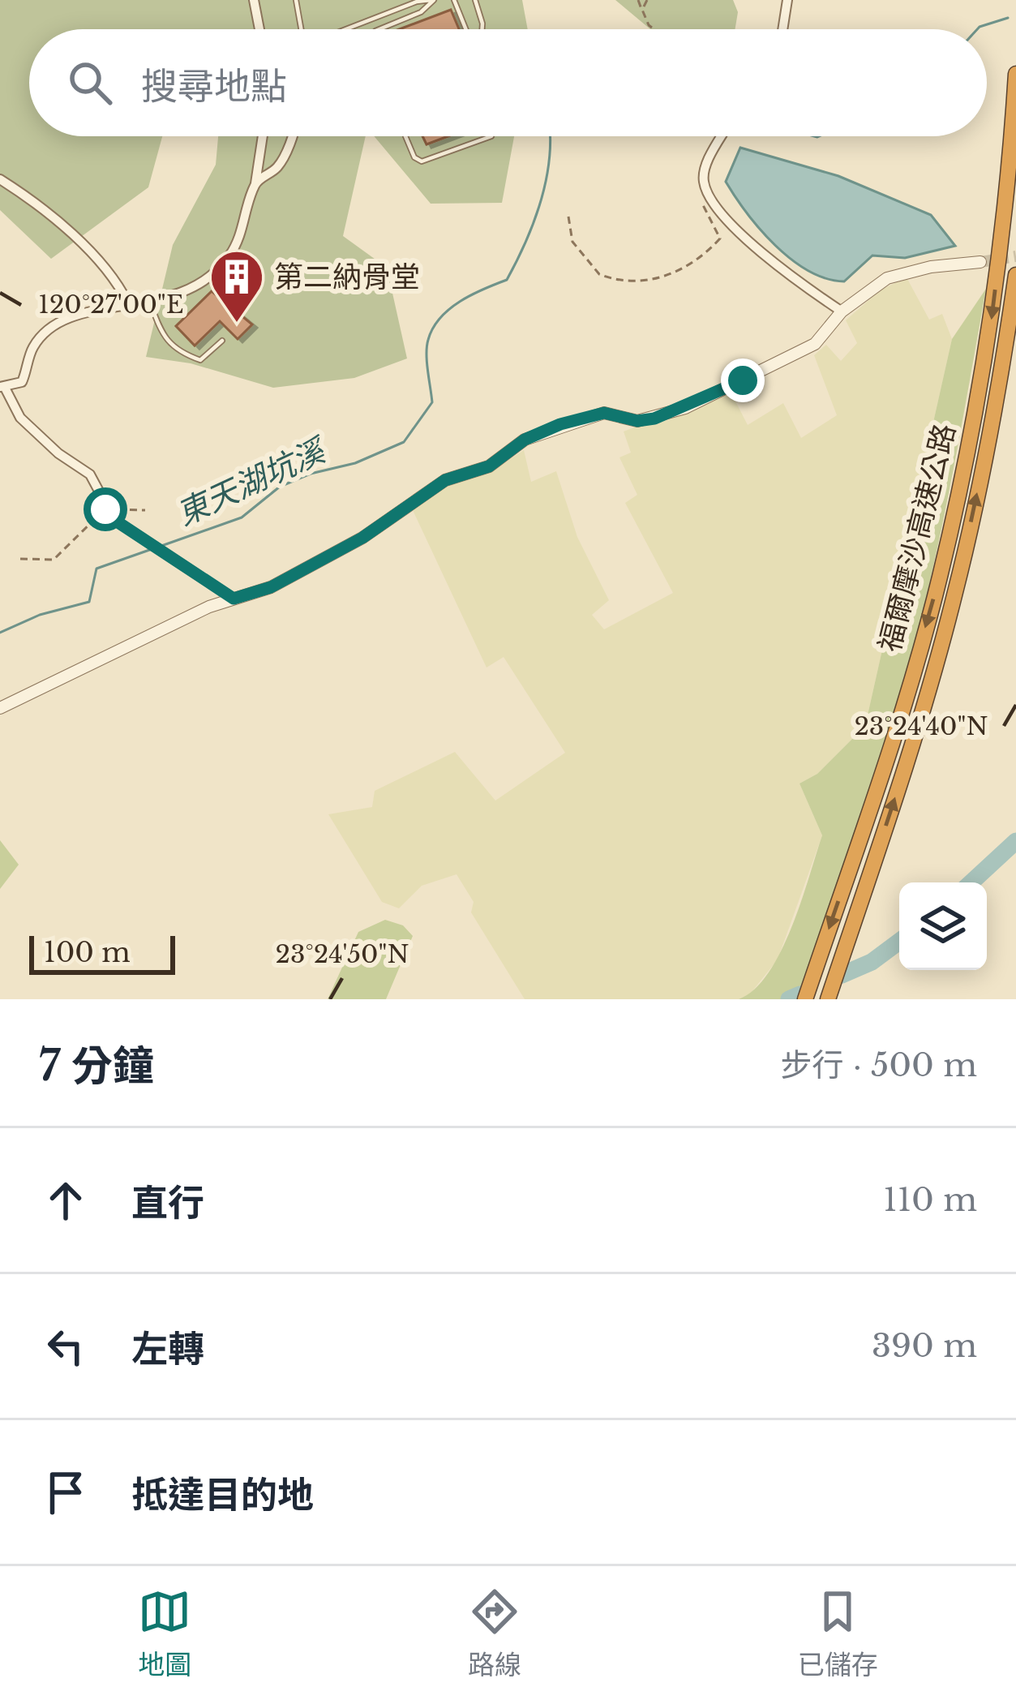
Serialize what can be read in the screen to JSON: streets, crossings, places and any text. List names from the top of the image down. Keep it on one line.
{"streets":{"highway":["福爾摩沙高速公路"]},"water":["東天湖坑溪"],"places":{"building":["第二納骨堂"]},"scale_bar":"100 m","page":{"search":"搜尋地點","scale":"100 m","heading":["7 分鐘","步行 · 500 m"],"list":[["直行","110 m"],["左轉","390 m"],"抵達目的地"],"nav":["地圖","路線","已儲存"]},"coordinates":["120°27'00\"E","23°24'40\"N","23°24'50\"N"]}
